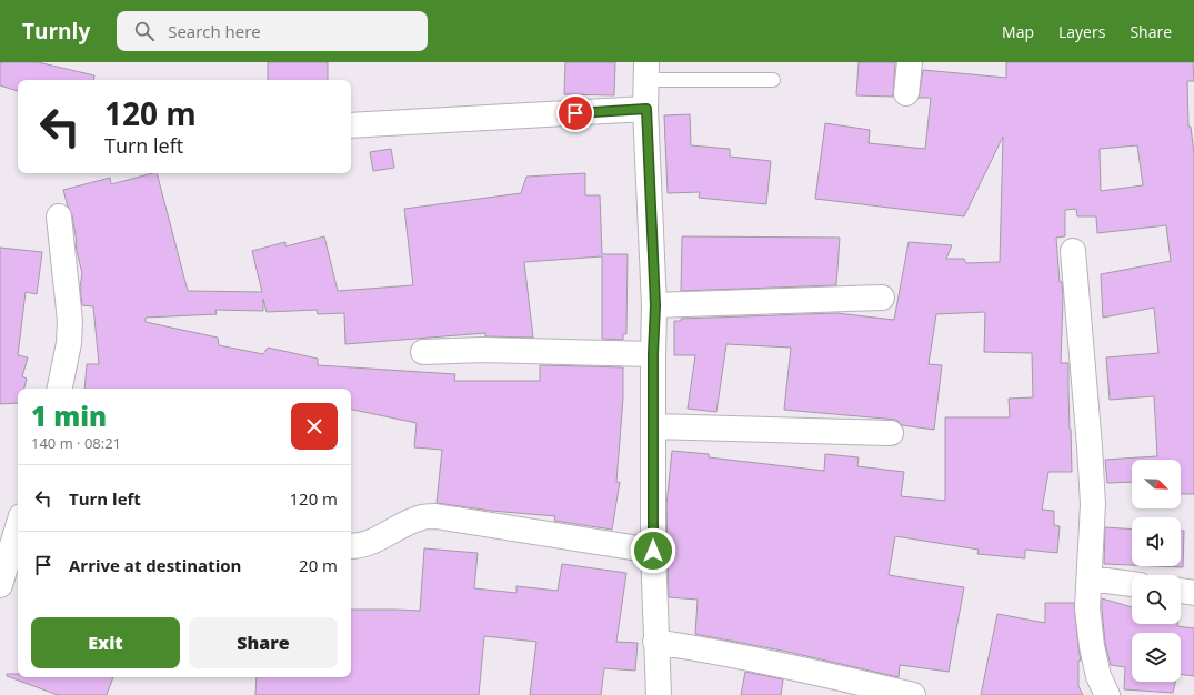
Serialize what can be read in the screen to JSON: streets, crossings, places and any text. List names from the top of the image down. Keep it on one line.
{"north":"bottom right","page":{"header":"Turnly","search":"Search here","nav":["Map","Layers","Share"],"turn":["120 m","Turn left"],"heading":["1 min","140 m · 08:21"],"list":[{"name":"Turn left","value":"120 m"},{"name":"Arrive at destination","value":"20 m"}],"buttons":["Exit","Share"]}}
